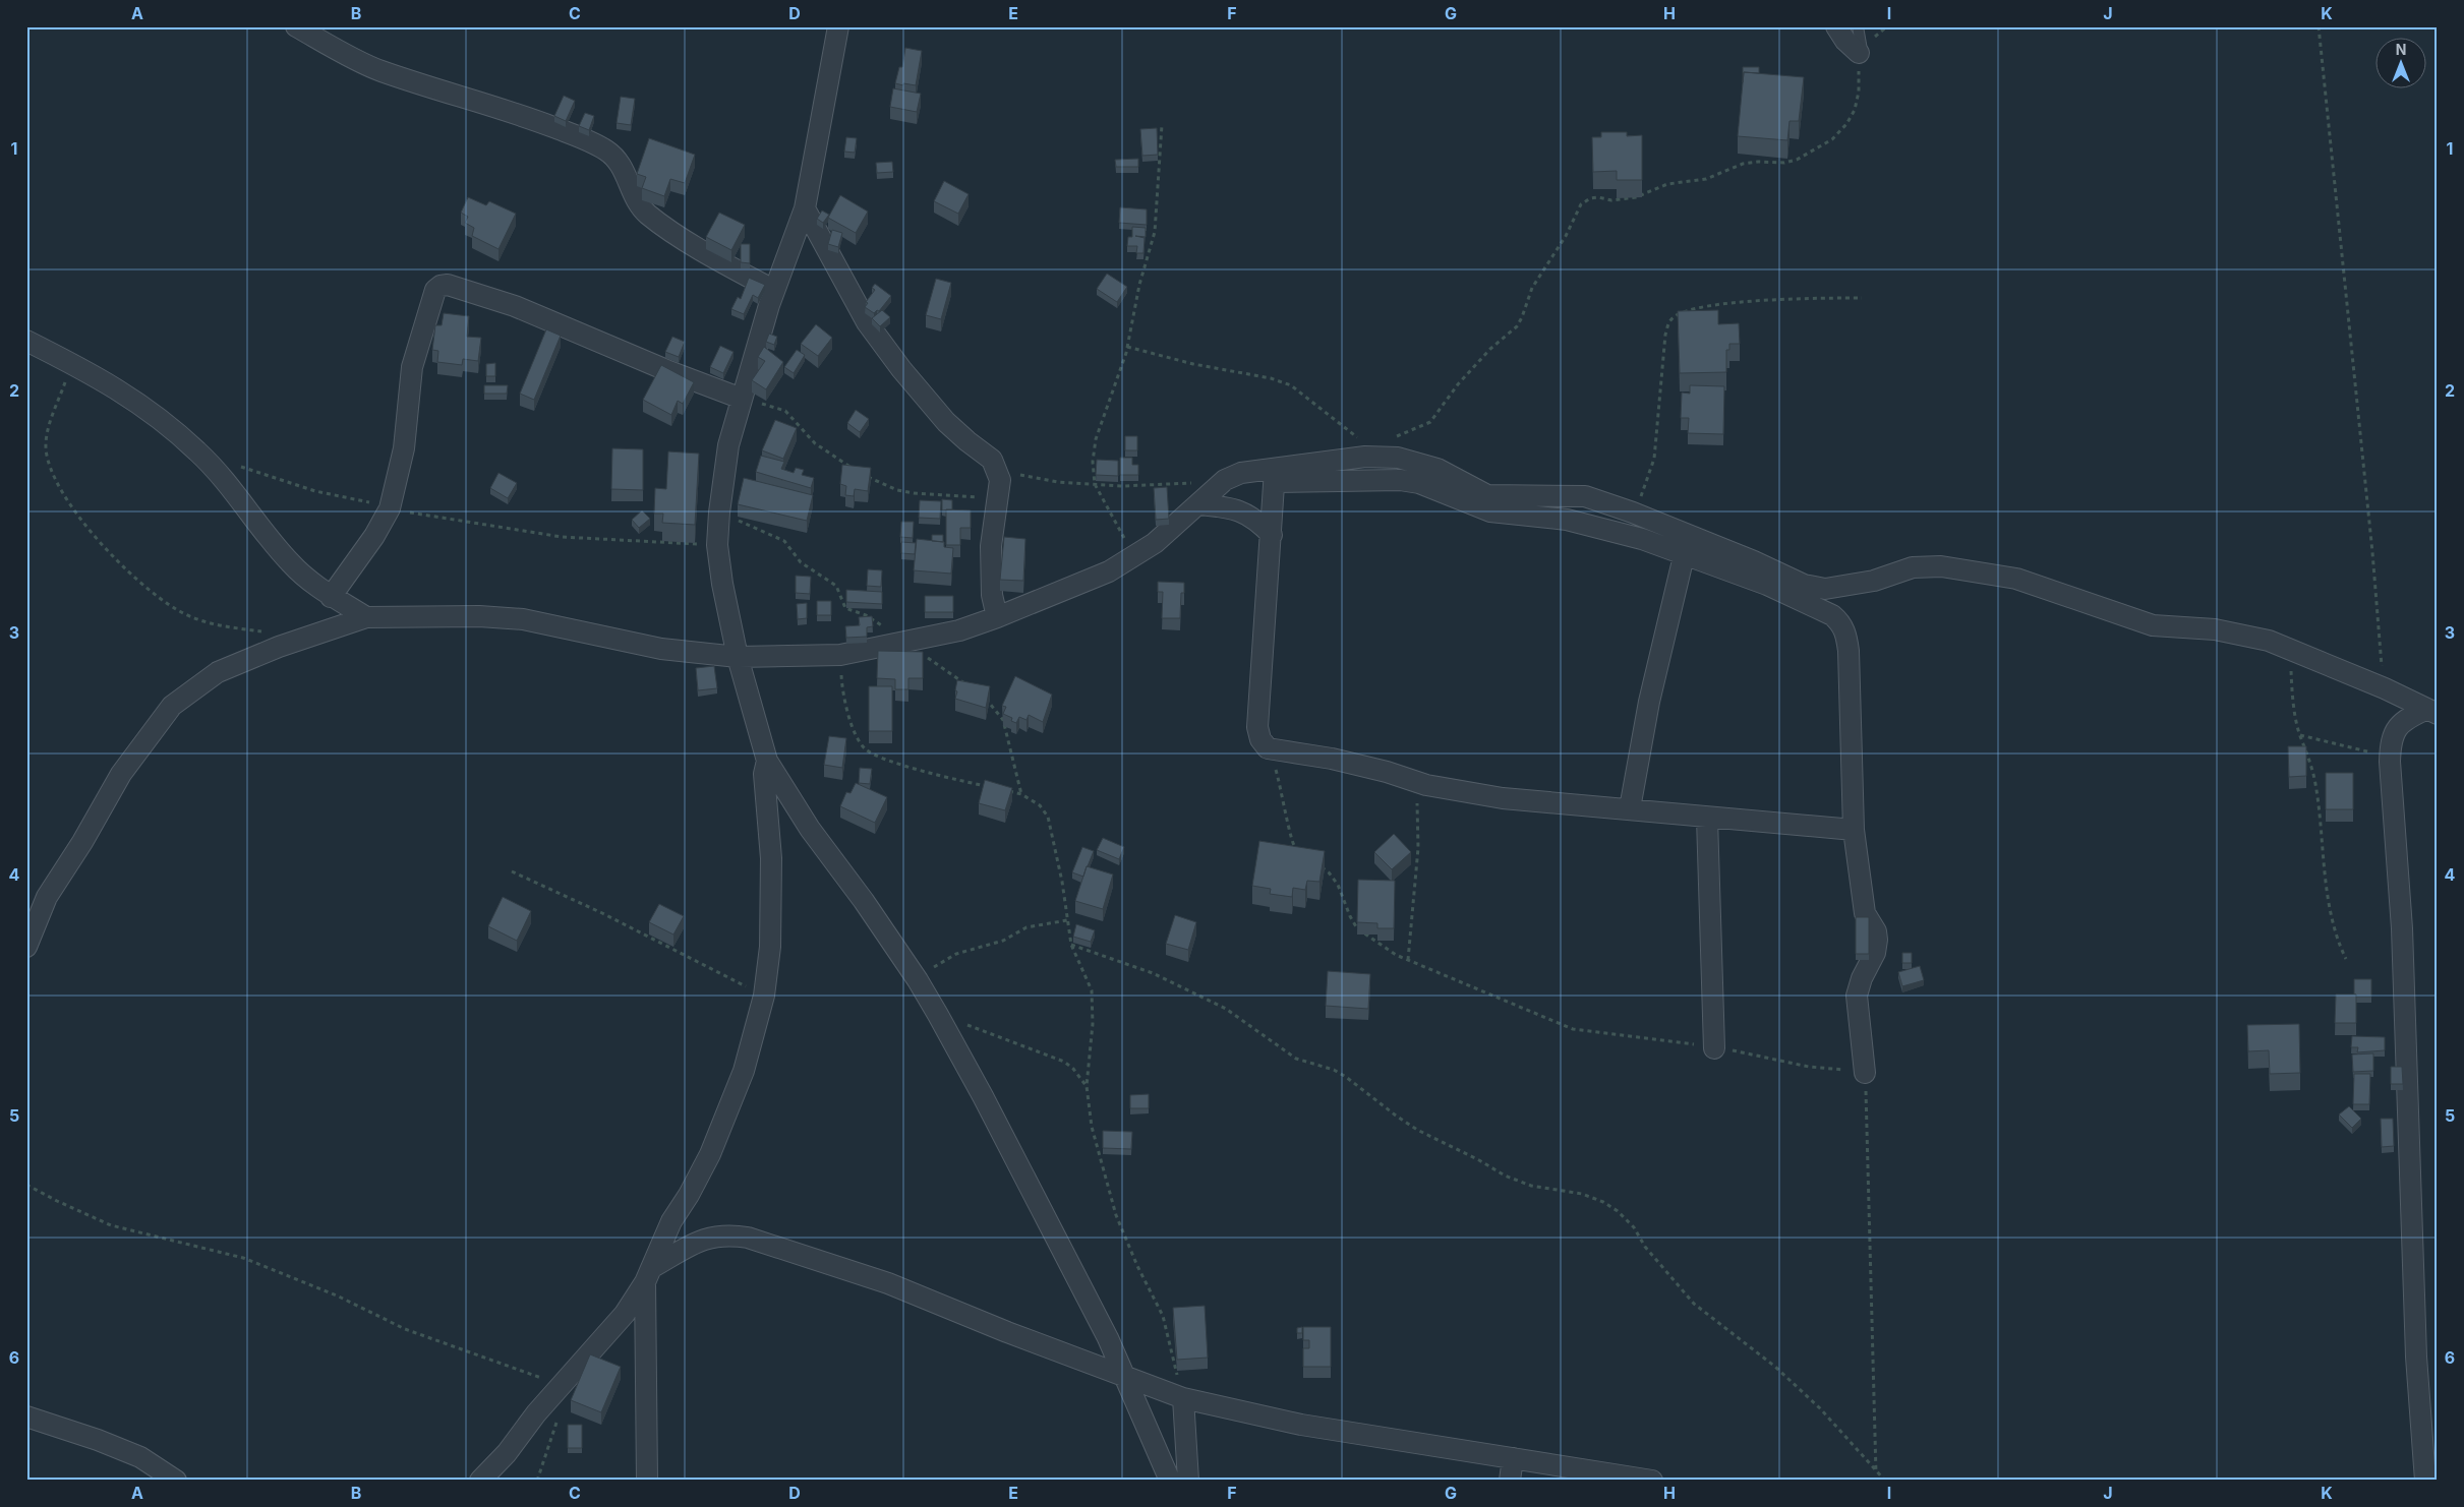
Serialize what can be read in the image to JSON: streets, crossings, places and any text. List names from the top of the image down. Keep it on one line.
{"north":"top","grid":{"columns":["A","B","C","D","E","F","G","H","I","J","K"],"rows":["1","2","3","4","5","6"]}}
